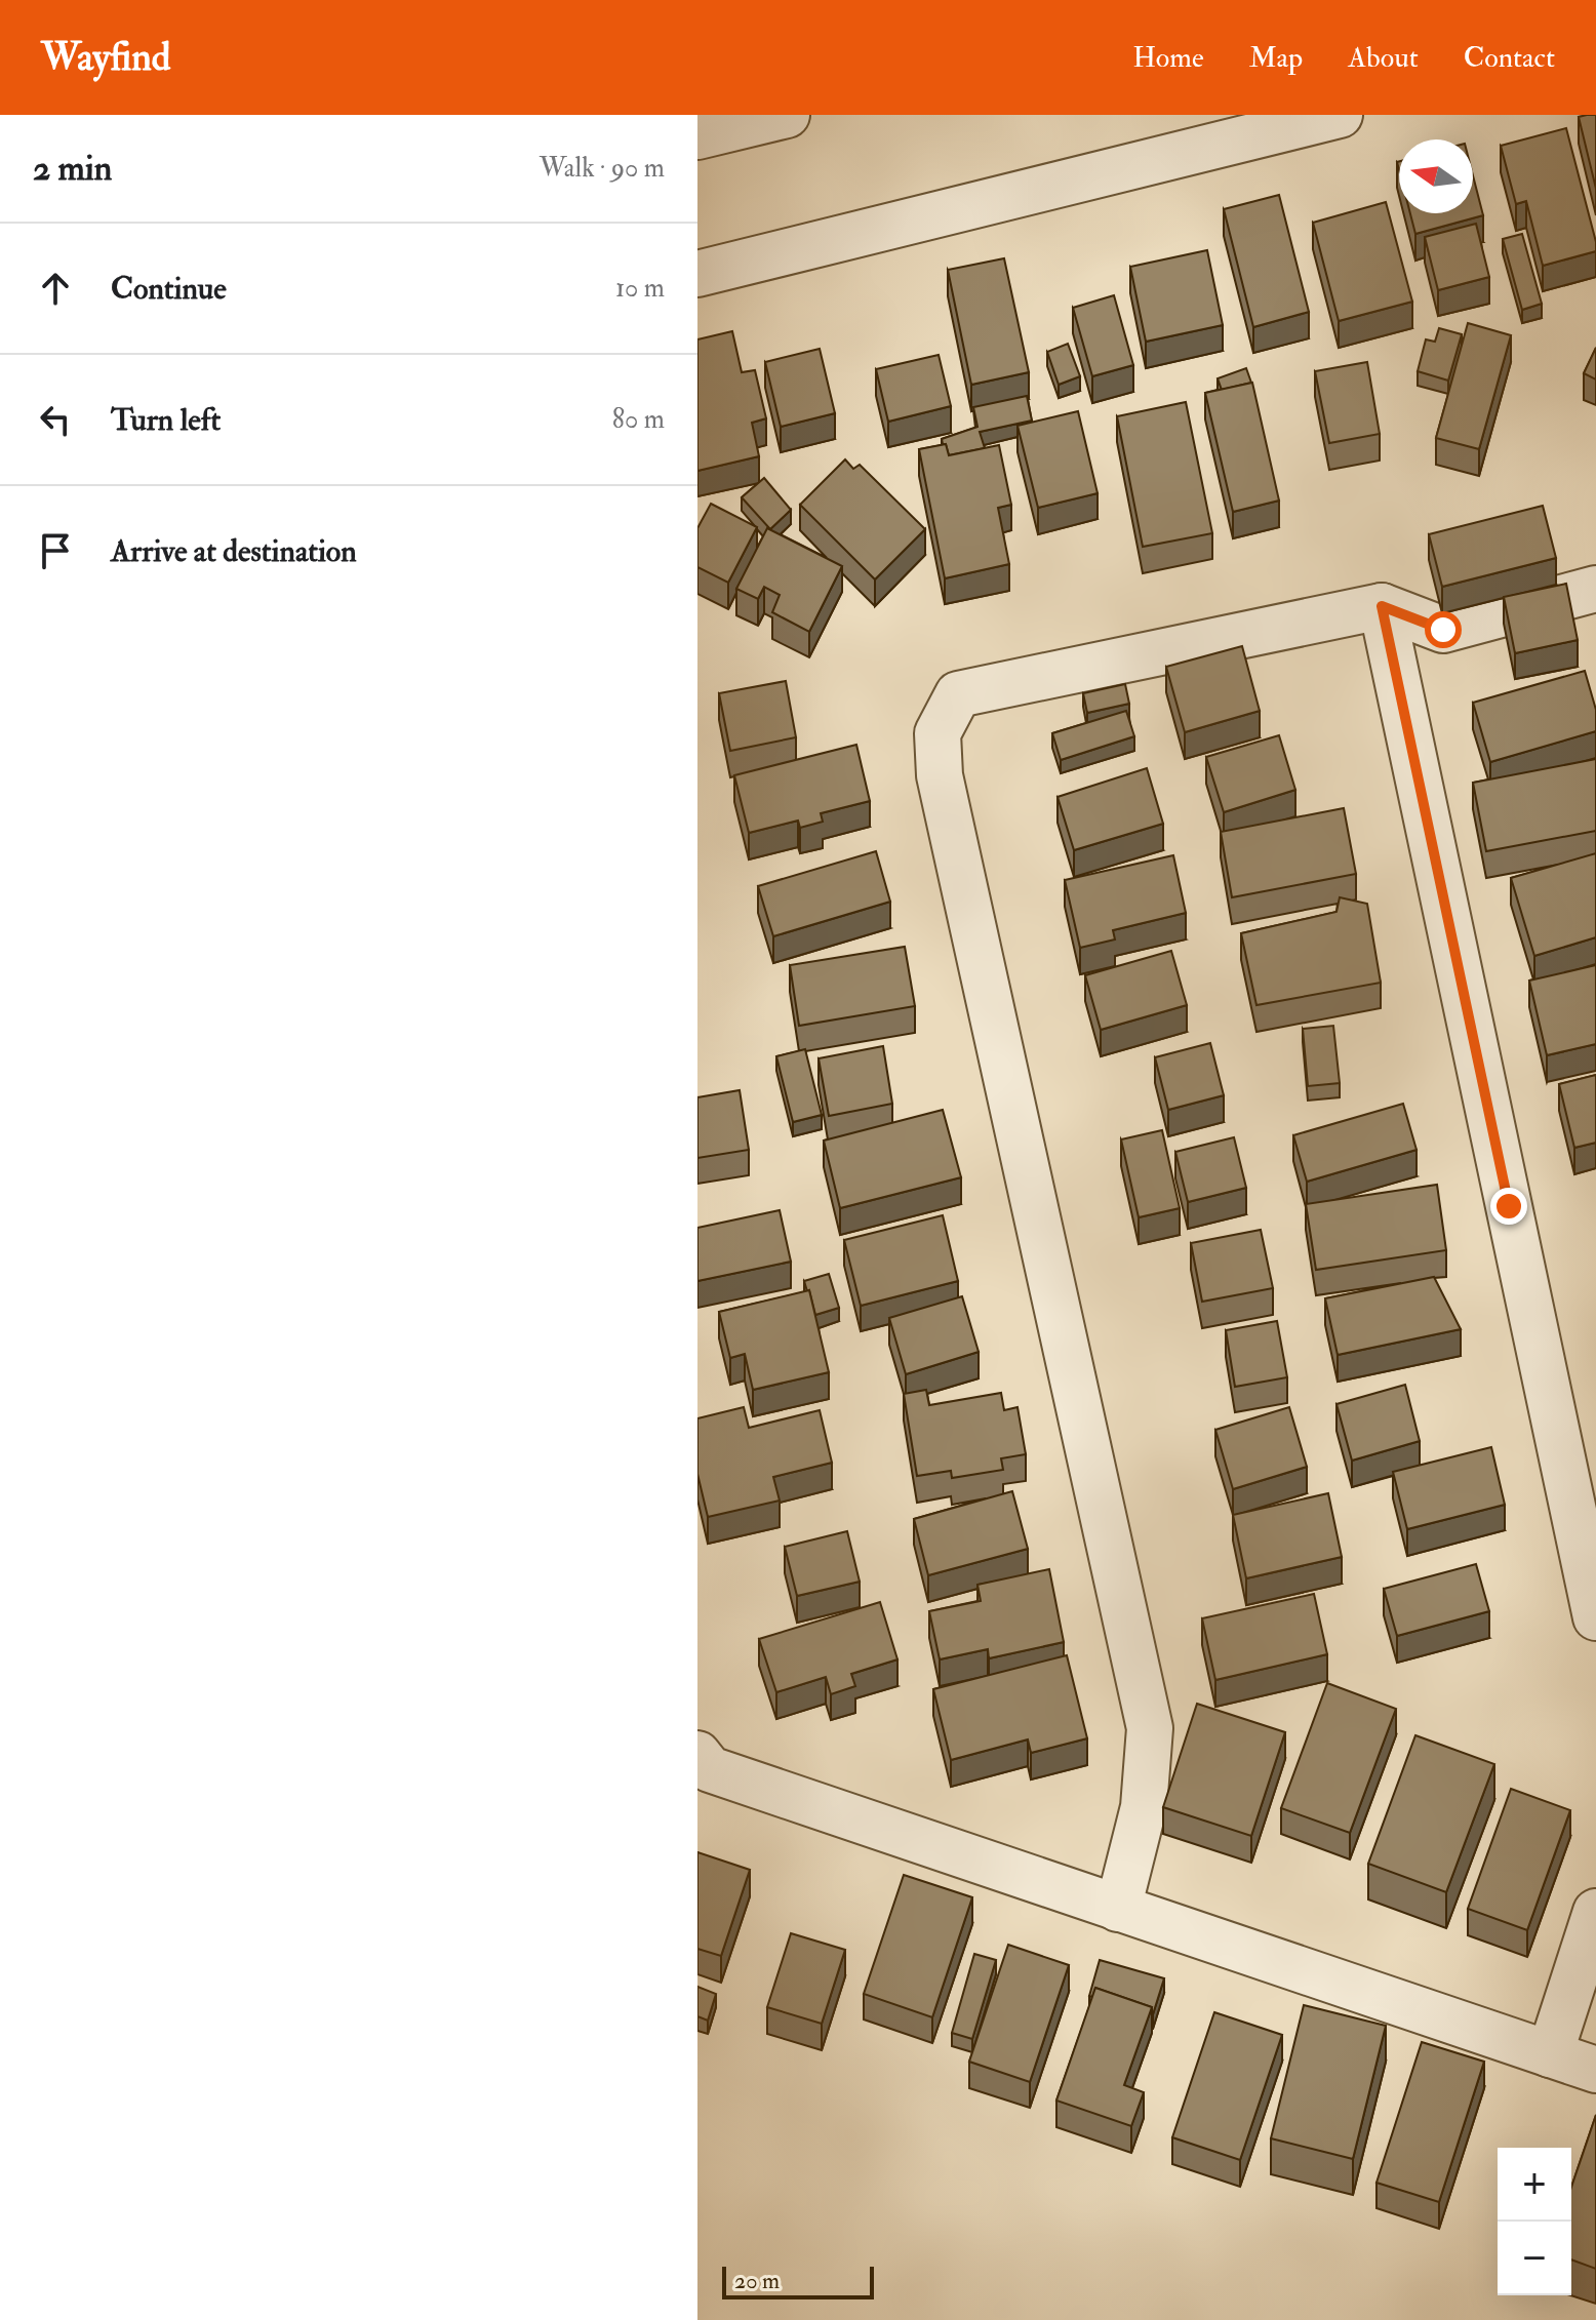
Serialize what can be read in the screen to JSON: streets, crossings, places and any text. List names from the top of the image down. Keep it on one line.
{"scale_bar":"20 m","north":"left","page":{"header":"Wayfind","nav":["Home","Map","About","Contact"],"heading":["2 min","Walk · 90 m"],"list":[["Continue","10 m"],["Turn left","80 m"],"Arrive at destination"],"map_buttons":["+","−"],"scale":"20 m"}}
